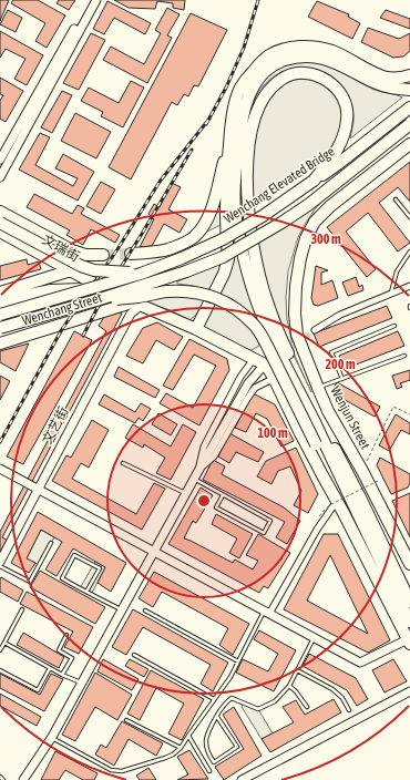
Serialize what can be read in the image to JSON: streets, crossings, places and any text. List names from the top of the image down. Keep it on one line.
{"streets":{"highway":["Wenchang Elevated Bridge","文瑞街","Wenchang Street","Wenjun Street"],"street":["文艺街"]},"crossings":[["文瑞街","Wenchang Street"],["文瑞街","文艺街"],["Wenchang Street","文艺街"]],"rings":["300 m","200 m","100 m"]}
